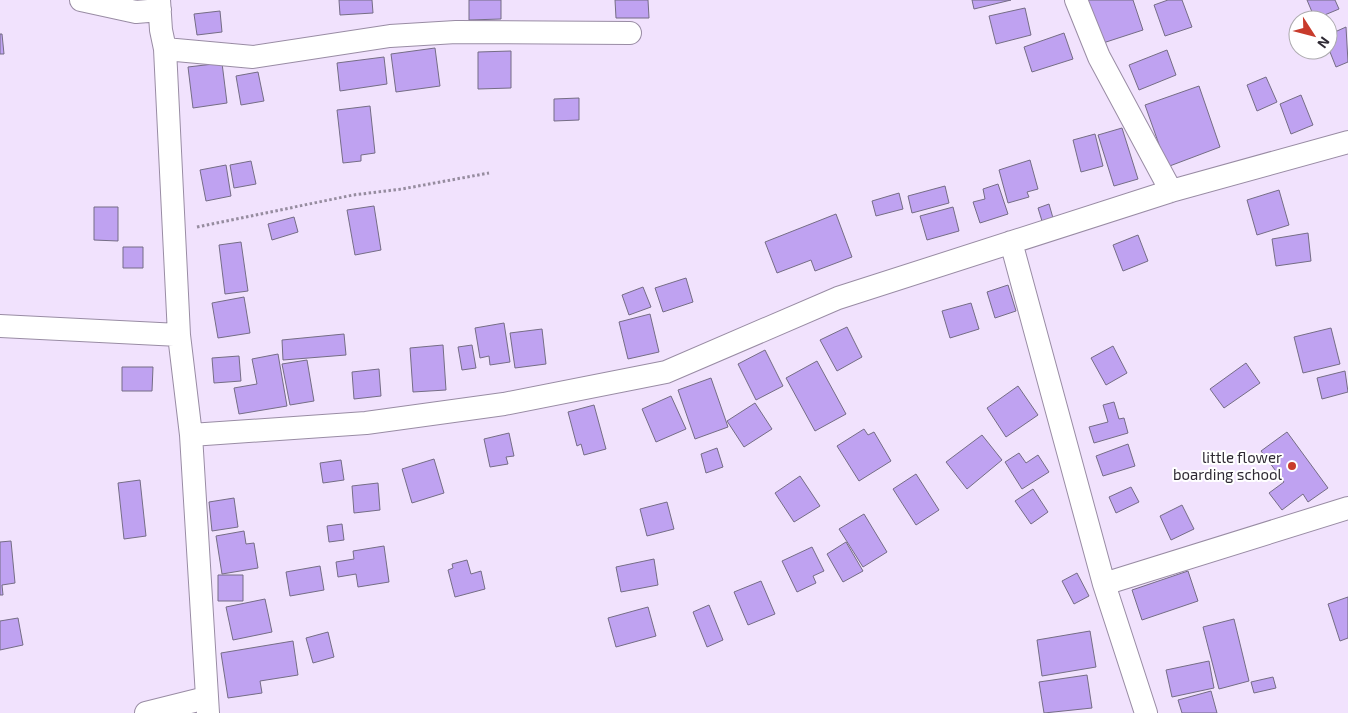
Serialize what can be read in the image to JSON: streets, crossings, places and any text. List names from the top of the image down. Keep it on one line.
{"places":["little flower boarding school"],"north":"bottom right"}
